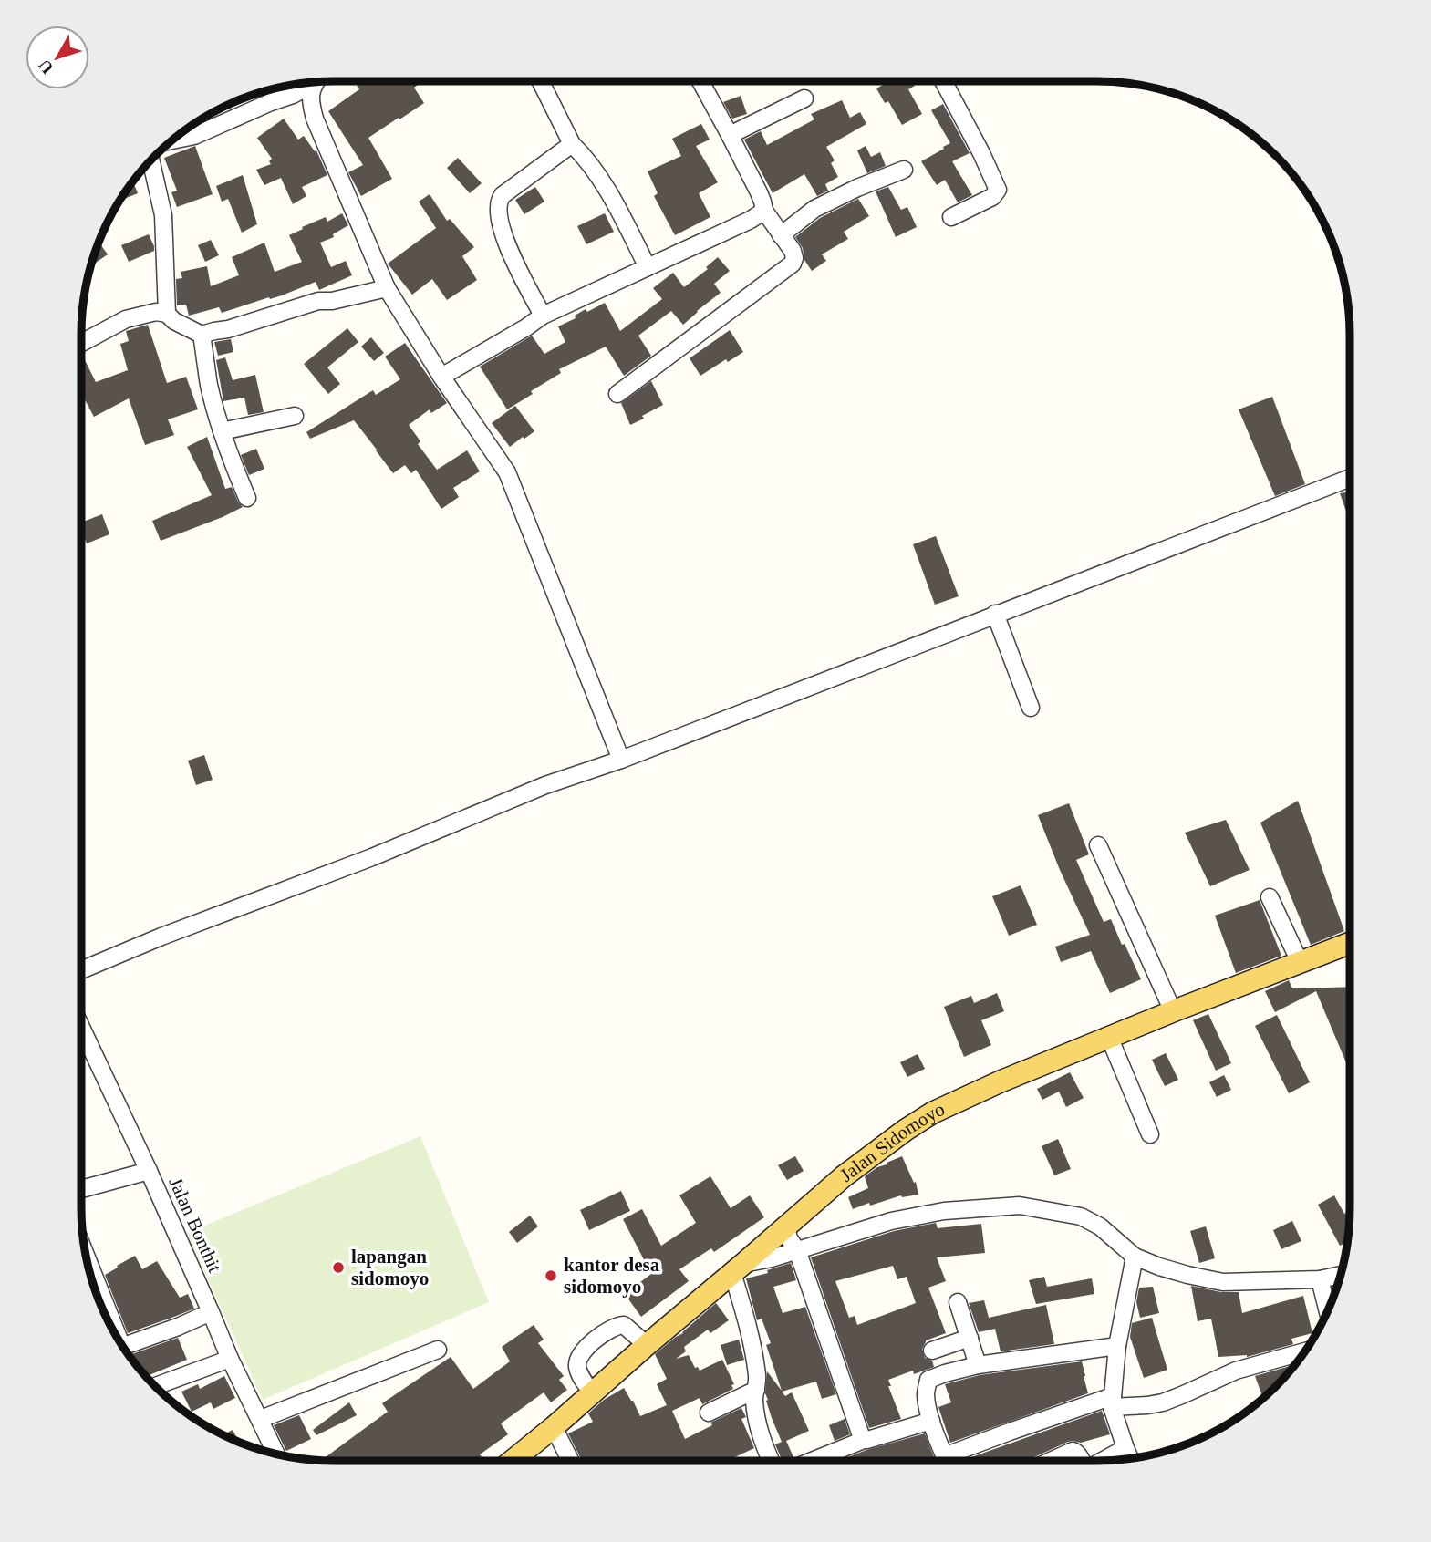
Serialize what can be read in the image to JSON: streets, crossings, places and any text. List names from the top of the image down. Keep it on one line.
{"streets":{"main road":["Jalan Sidomoyo"],"street":["Jalan Bonthit"]},"places":["lapangan sidomoyo","kantor desa sidomoyo"],"north":"bottom left"}
